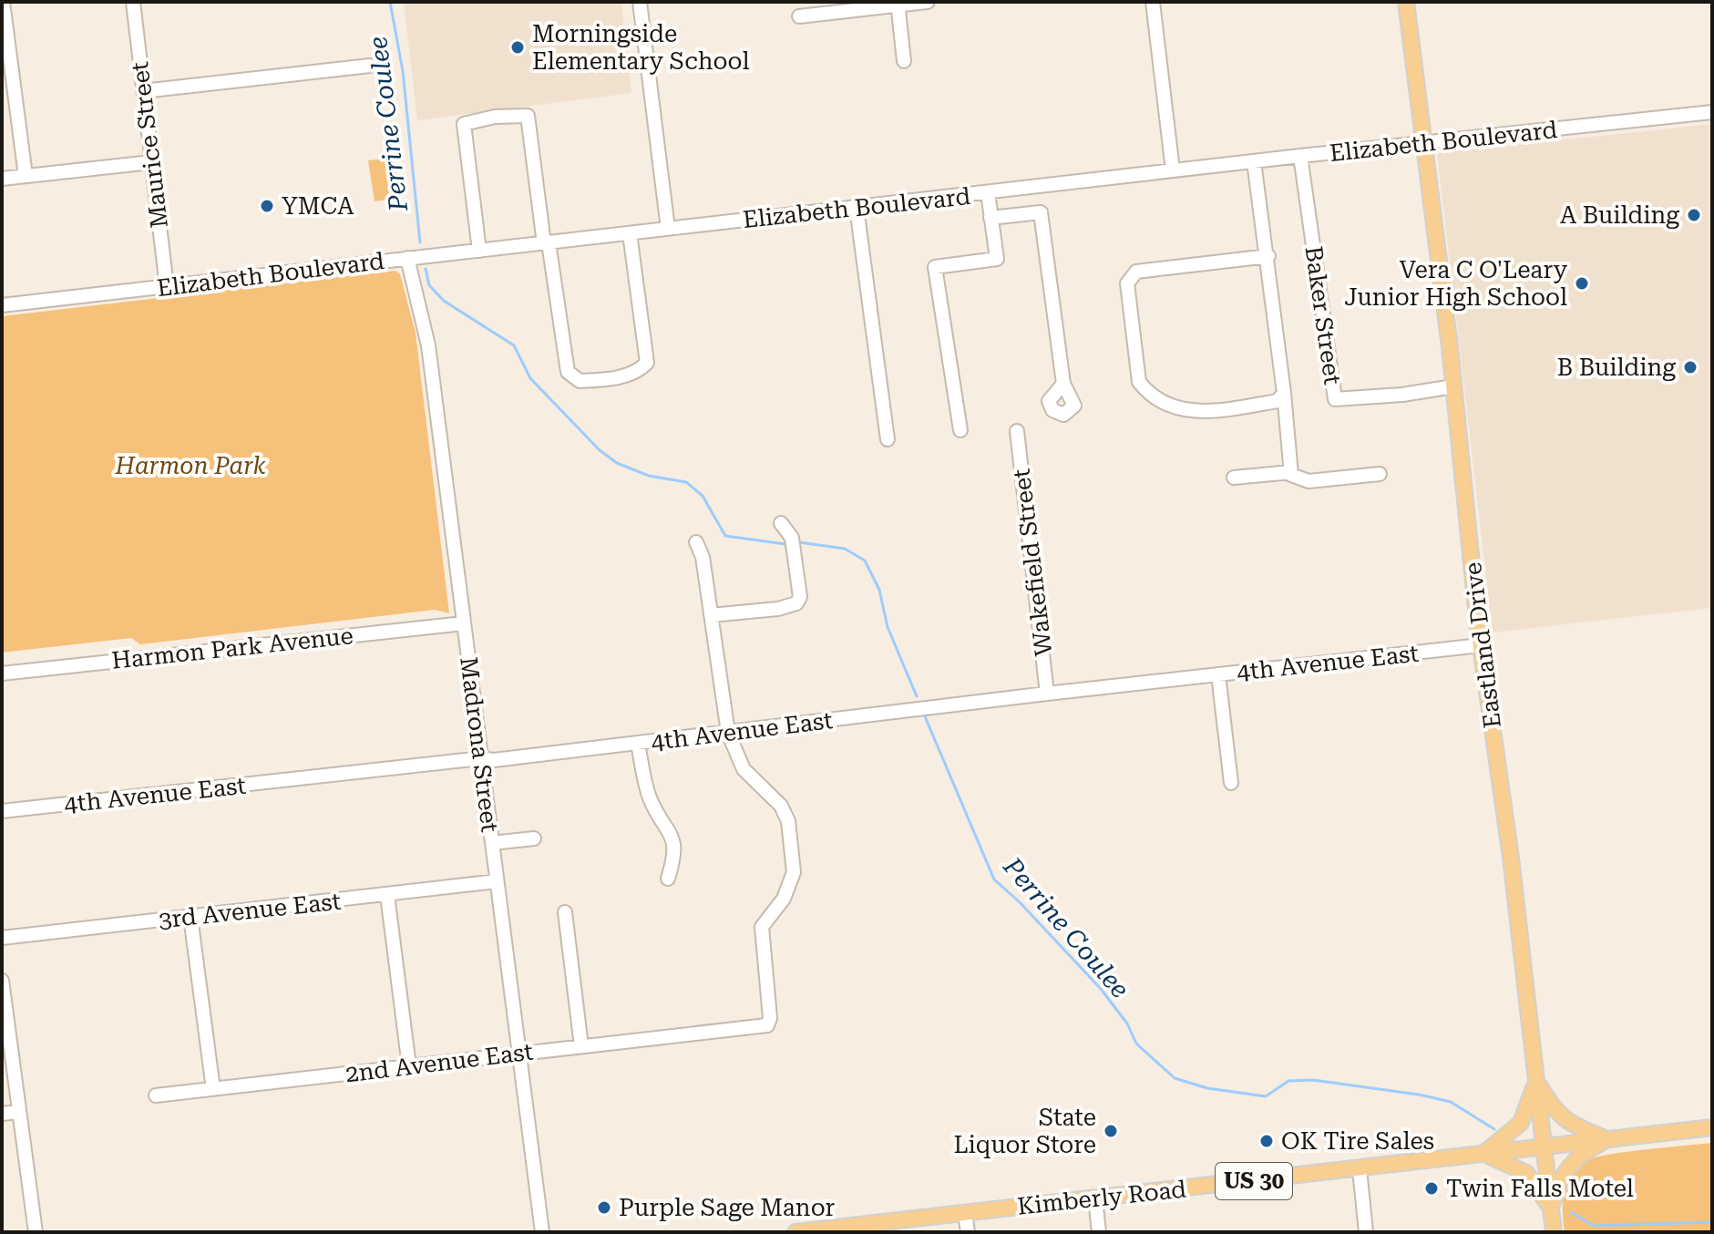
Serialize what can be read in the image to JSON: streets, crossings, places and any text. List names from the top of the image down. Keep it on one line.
{"streets":{"main road":["Eastland Drive","US 30","Kimberly Road"],"street":["Elizabeth Boulevard","Maurice Street","Baker Street","Wakefield Street","Harmon Park Avenue","4th Avenue East","Madrona Street","3rd Avenue East","2nd Avenue East"]},"crossings":[["Elizabeth Boulevard","Maurice Street"],["Elizabeth Boulevard","Baker Street"],["Elizabeth Boulevard","Eastland Drive"],["Elizabeth Boulevard","Madrona Street"],["Baker Street","Eastland Drive"],["Wakefield Street","4th Avenue East"],["Eastland Drive","4th Avenue East"],["Eastland Drive","Kimberly Road"],["Harmon Park Avenue","Madrona Street"],["4th Avenue East","Madrona Street"],["4th Avenue East","2nd Avenue East"],["Madrona Street","3rd Avenue East"],["Madrona Street","2nd Avenue East"]],"water":["Perrine Coulee"],"parks":["Harmon Park"],"places":["Morningside Elementary School","YMCA","A Building","Vera C O'Leary Junior High School","B Building","State Liquor Store","OK Tire Sales","Twin Falls Motel","Purple Sage Manor"]}
